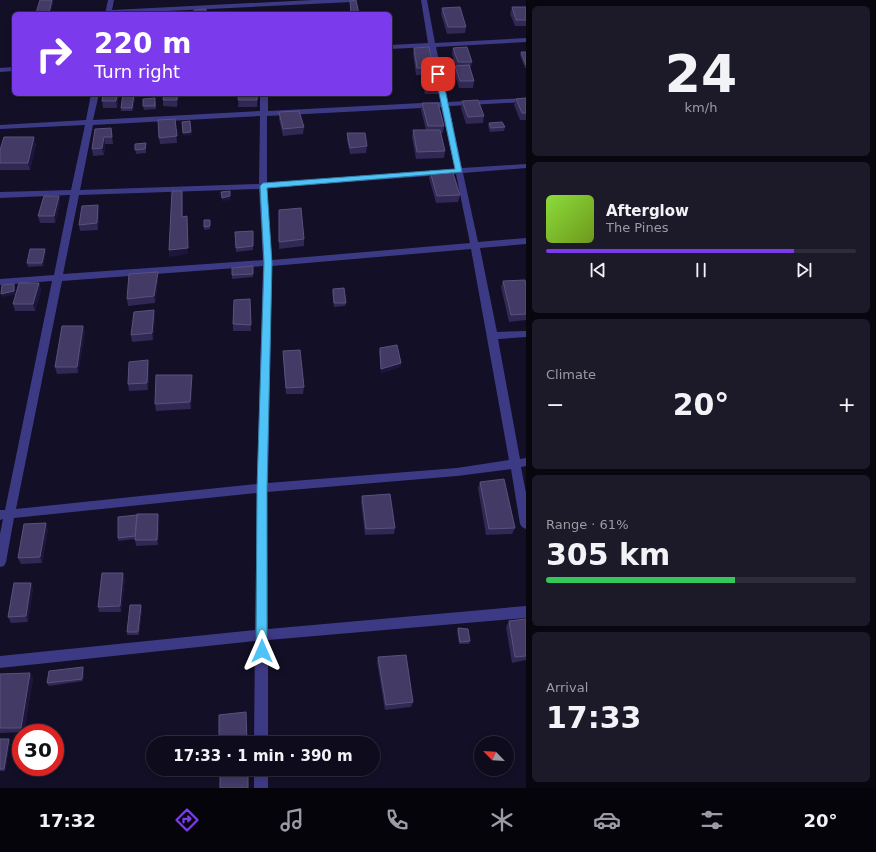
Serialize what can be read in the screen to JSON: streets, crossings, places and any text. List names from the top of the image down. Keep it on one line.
{"north":"top left","page":{"tile":[["24","km/h"],"Climate",["Range · 61%","305 km"],["Arrival","17:33"]],"turn":["220 m","Turn right"],"song":["Afterglow","The Pines"],"heat":["−","20°","+"],"limit":"30","trip":"17:33 · 1 min · 390 m","tabs":["17:32","20°"]}}
